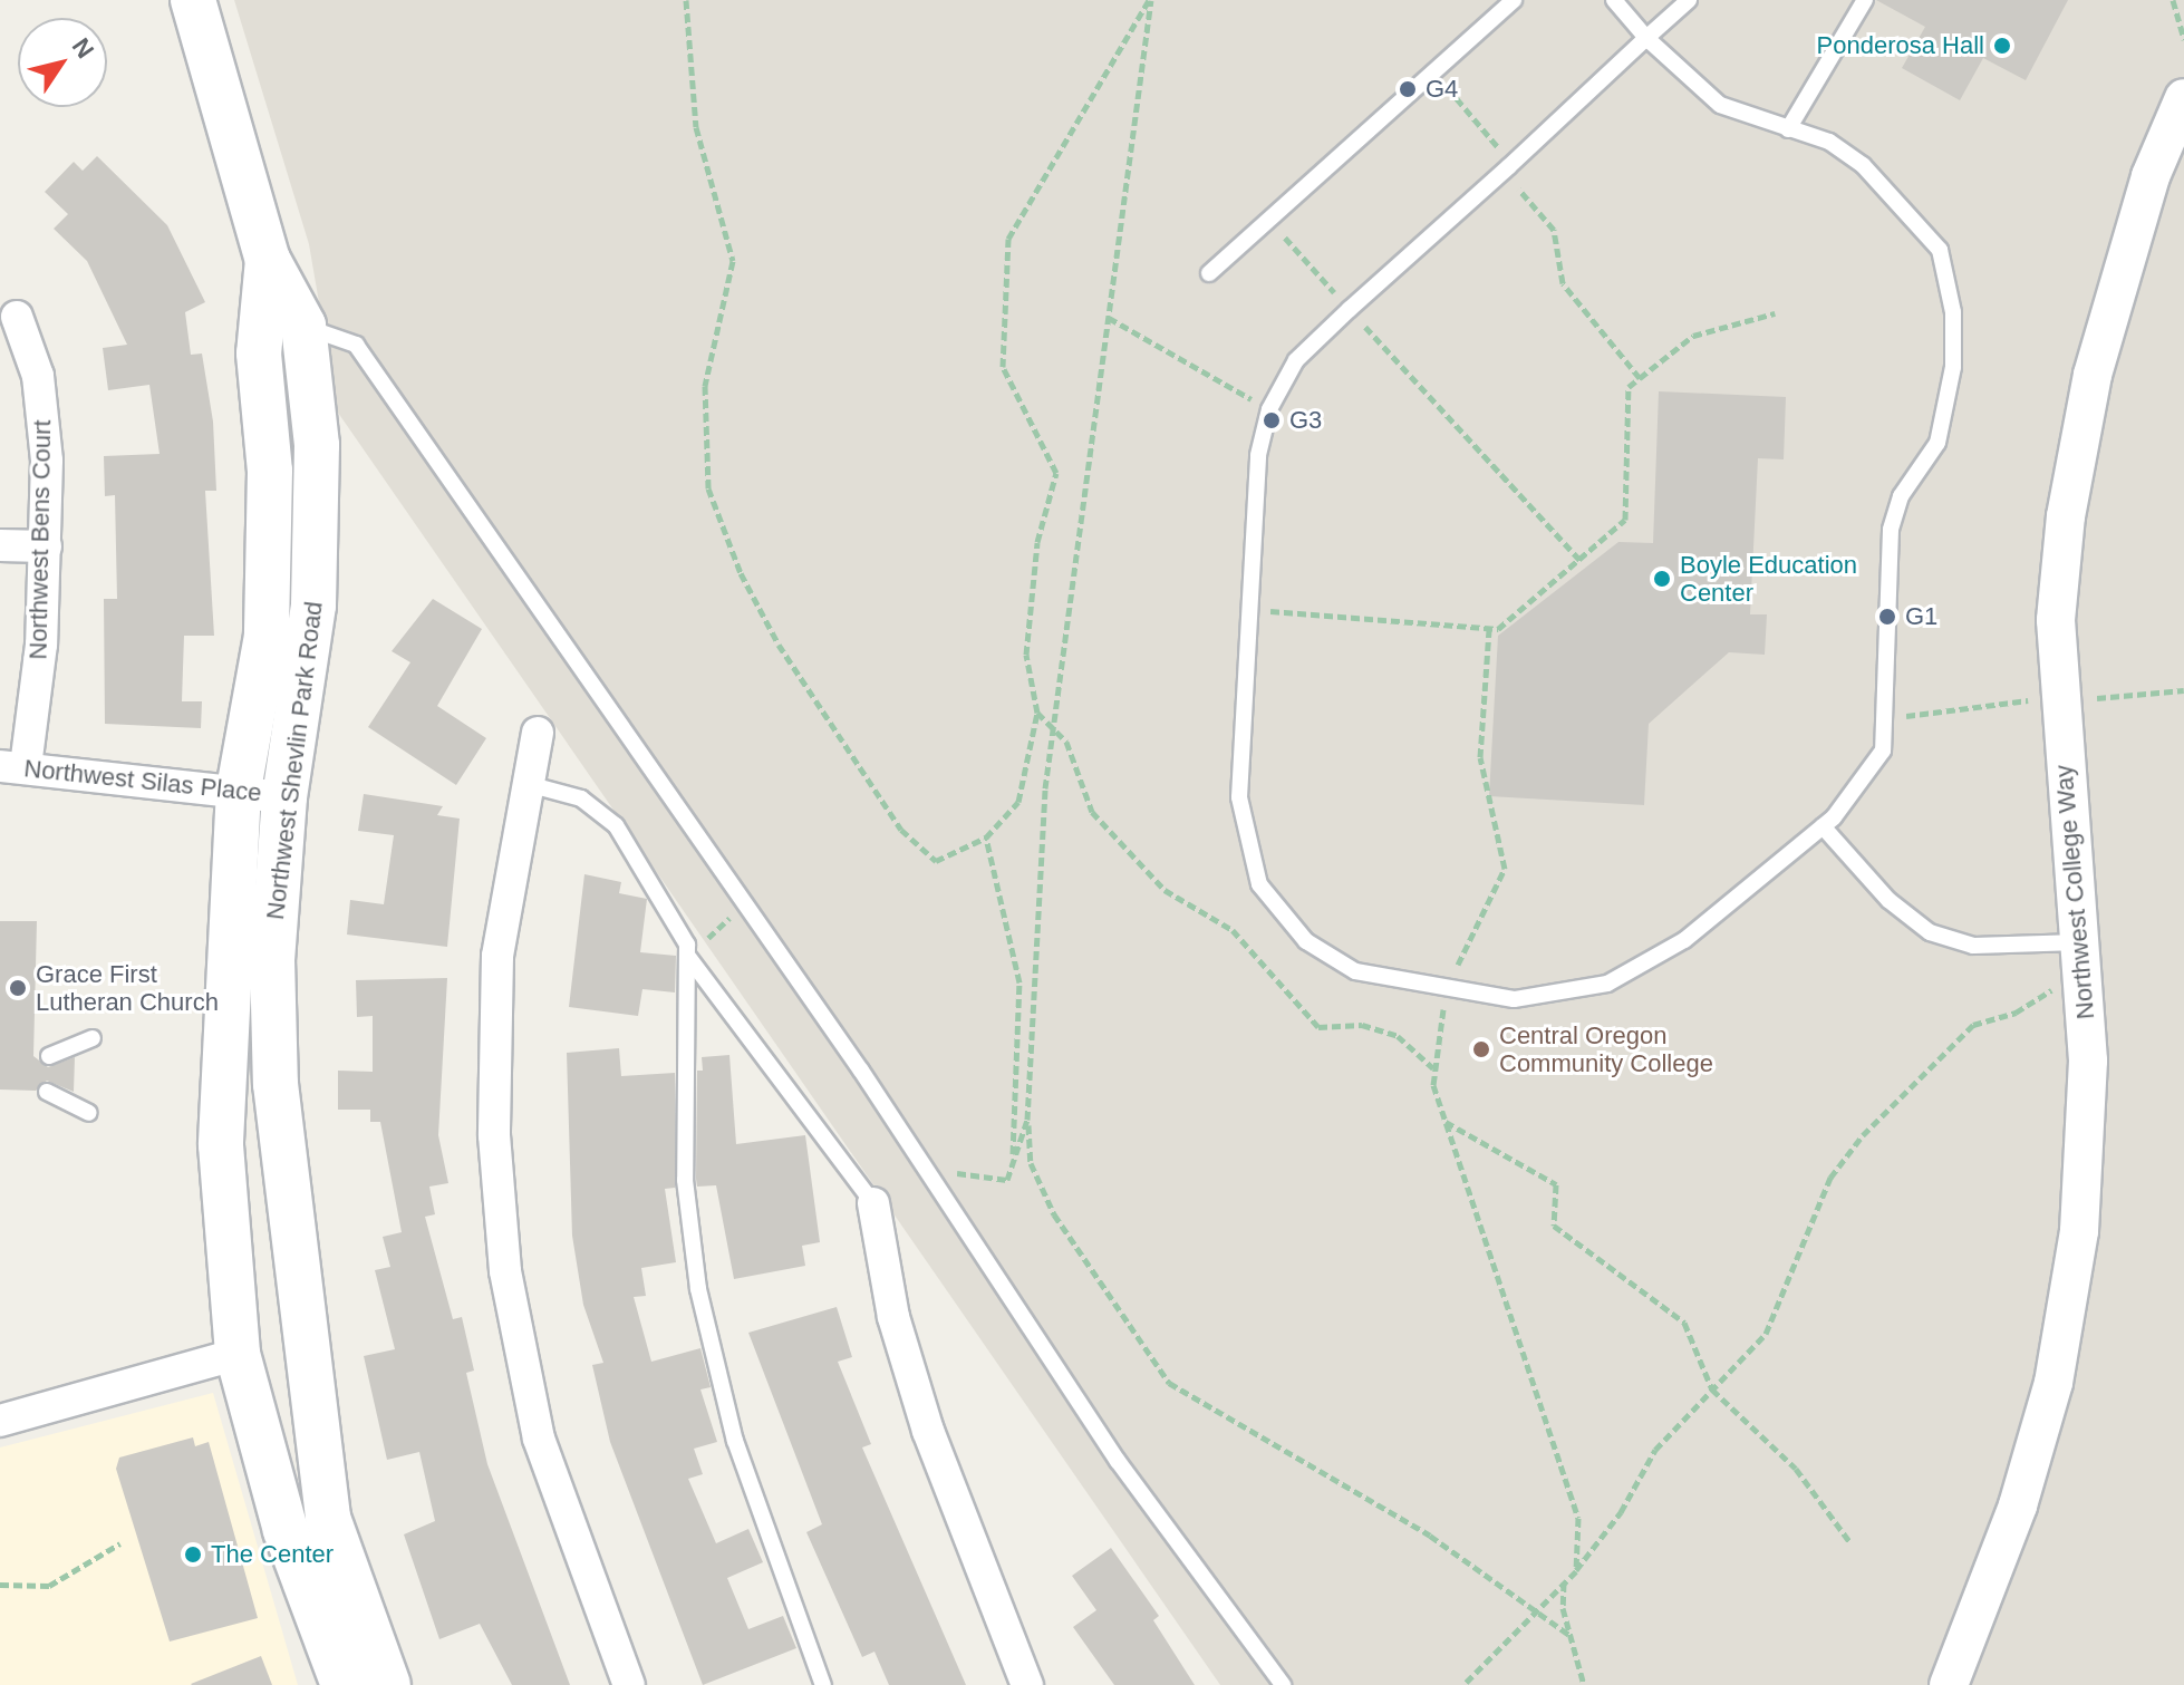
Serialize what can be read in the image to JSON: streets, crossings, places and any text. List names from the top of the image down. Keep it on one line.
{"streets":{"main road":["Northwest Shevlin Park Road"],"street":["Northwest Bens Court","Northwest Silas Place","Northwest College Way"]},"crossings":[["Northwest Bens Court","Northwest Silas Place"],["Northwest Shevlin Park Road","Northwest Silas Place"]],"places":["Ponderosa Hall","G4","G3","Boyle Education Center","G1","Grace First Lutheran Church","Central Oregon Community College","The Center"],"north":"top right"}
